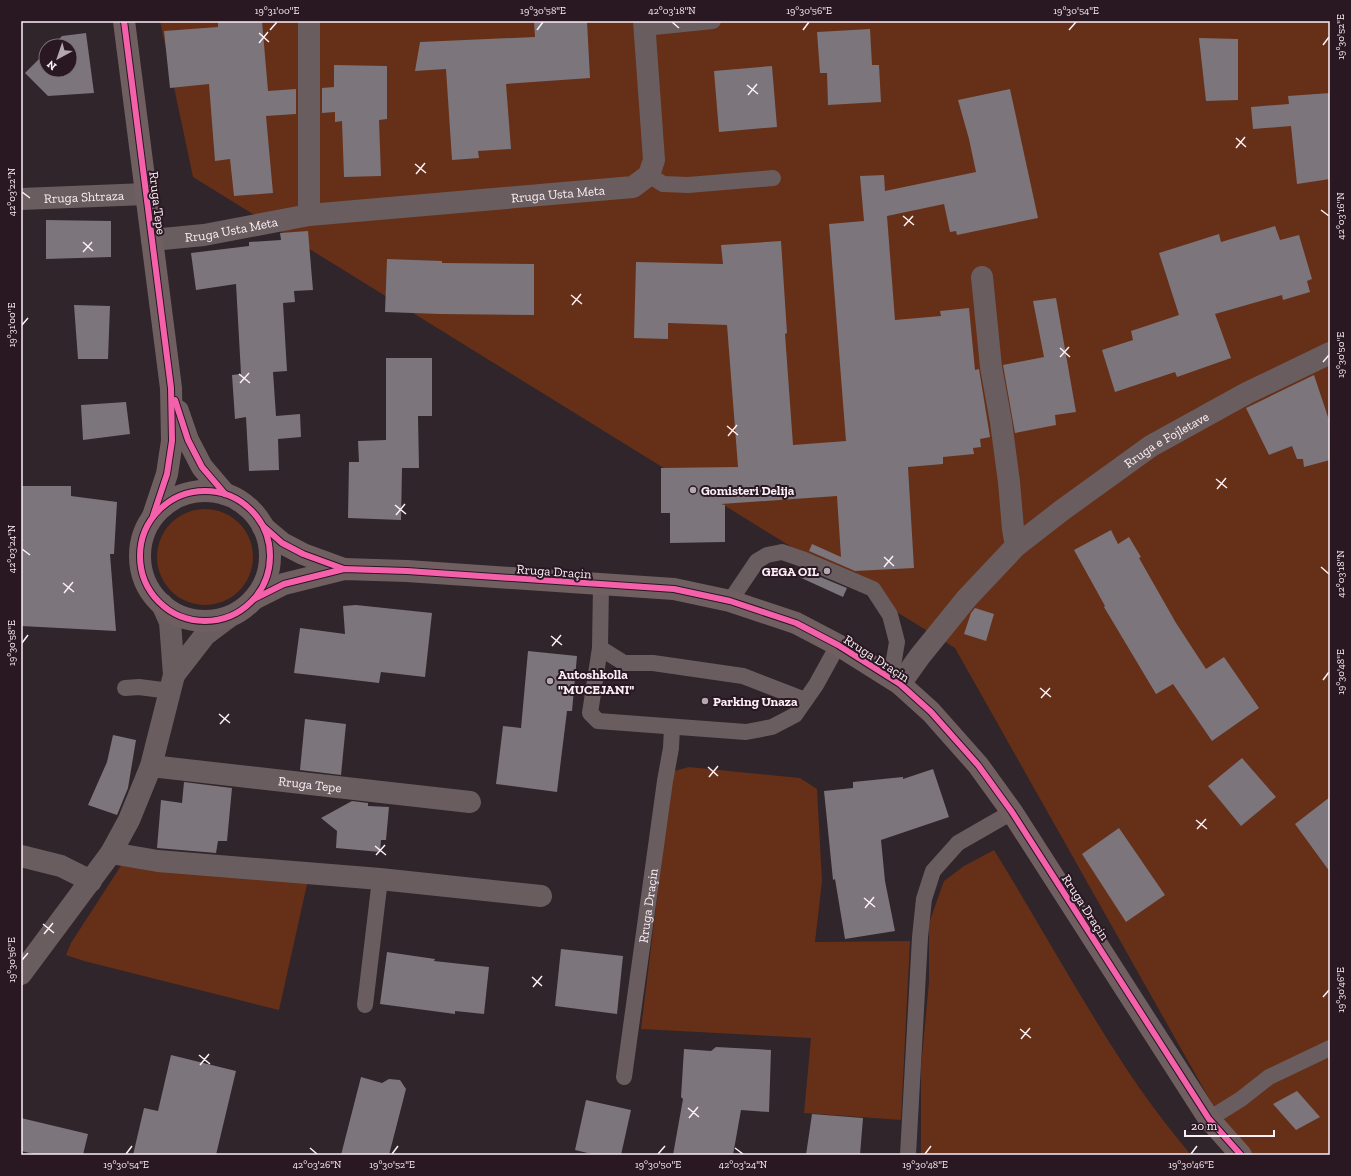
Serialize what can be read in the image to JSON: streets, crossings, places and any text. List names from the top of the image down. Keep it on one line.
{"streets":{"main road":["Rruga Tepe","Rruga Draçin"],"street":["Rruga Usta Meta","Rruga Shtraza","Rruga e Fojletave"]},"crossings":[["Rruga Usta Meta","Rruga Tepe"],["Rruga Shtraza","Rruga Tepe"],["Rruga Tepe","Rruga Draçin"],["Rruga e Fojletave","Rruga Draçin"]],"places":["Gomisteri Delija","GEGA OIL","Autoshkolla \"MUCEJANI\"","Parking Unaza"],"scale_bar":"20 m","north":"bottom left","coordinates":["19°31'00\"E","19°30'58\"E","42°03'18\"N","19°30'56\"E","19°30'54\"E","19°30'52\"E","42°03'22\"N","42°03'16\"N","19°30'50\"E","42°03'24\"N","19°30'48\"E","19°30'46\"E","42°03'26\"N"]}
